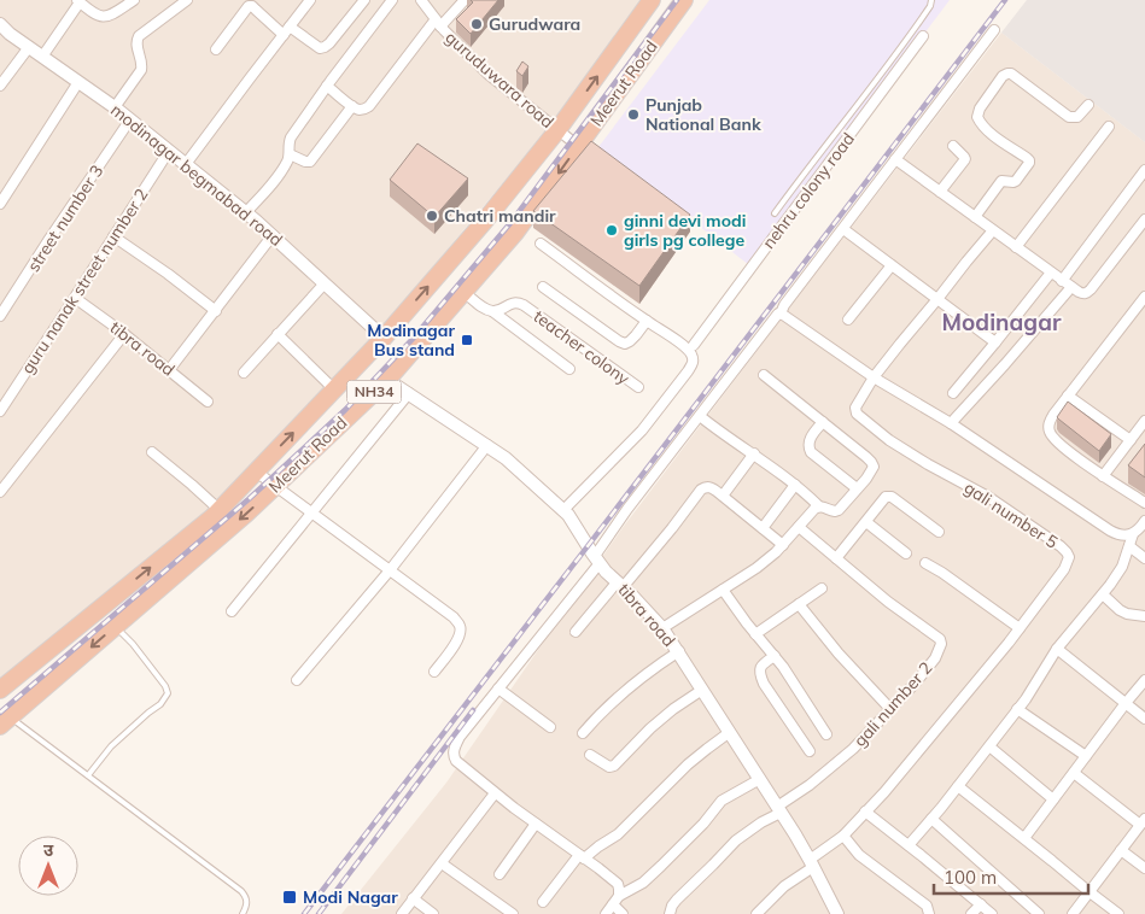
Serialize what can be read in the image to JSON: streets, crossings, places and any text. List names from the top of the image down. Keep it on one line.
{"streets":{"highway":["Meerut Road","NH34"],"street":["guruduwara road","modinagar begmabad road","nehru colony road","street number 3","guru nanak street number 2","teacher colony","tibra road","gali number 5","gali number 2"]},"crossings":[["guruduwara road","Meerut Road"],["Meerut Road","modinagar begmabad road"],["Meerut Road","tibra road"],["modinagar begmabad road","street number 3"],["modinagar begmabad road","guru nanak street number 2"],["guru nanak street number 2","tibra road"],["tibra road","gali number 5"],["tibra road","gali number 2"]],"districts":["Modinagar"],"places":{"other":["Gurudwara","Punjab National Bank","Chatri mandir","ginni devi modi girls pg college"],"transit":["Modinagar Bus stand","Modi Nagar"]},"scale_bar":"100 m","north":"top"}
